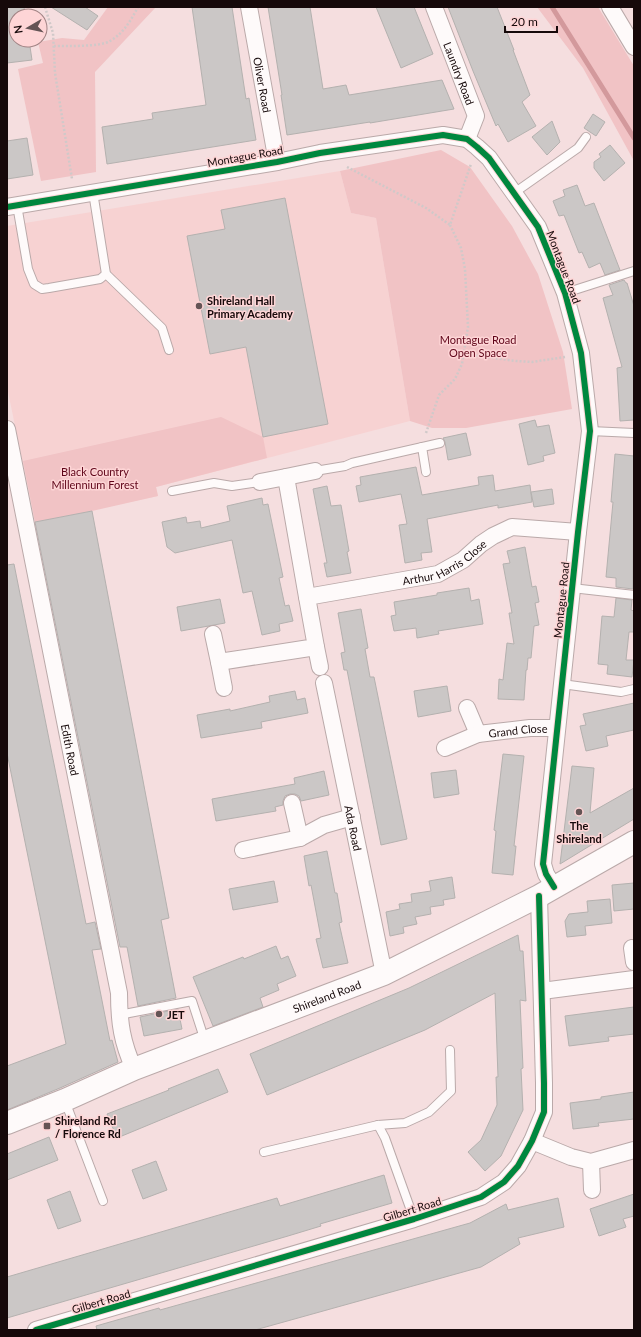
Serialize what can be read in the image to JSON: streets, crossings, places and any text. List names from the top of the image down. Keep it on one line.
{"streets":{"main road":["Shireland Road"],"street":["Laundry Road","Oliver Road","Montague Road","Arthur Harris Close","Grand Close","Edith Road","Ada Road","Gilbert Road"]},"crossings":[["Laundry Road","Montague Road"],["Oliver Road","Montague Road"],["Montague Road","Arthur Harris Close"],["Montague Road","Grand Close"],["Montague Road","Shireland Road"],["Montague Road","Gilbert Road"],["Edith Road","Shireland Road"],["Ada Road","Shireland Road"],["Shireland Road","Gilbert Road"]],"parks":["Montague Road Open Space","Black Country Millennium Forest"],"places":{"other":["Shireland Hall Primary Academy","The Shireland","JET"],"transit":["Shireland Rd / Florence Rd"]},"scale_bar":"20 m","north":"left"}
